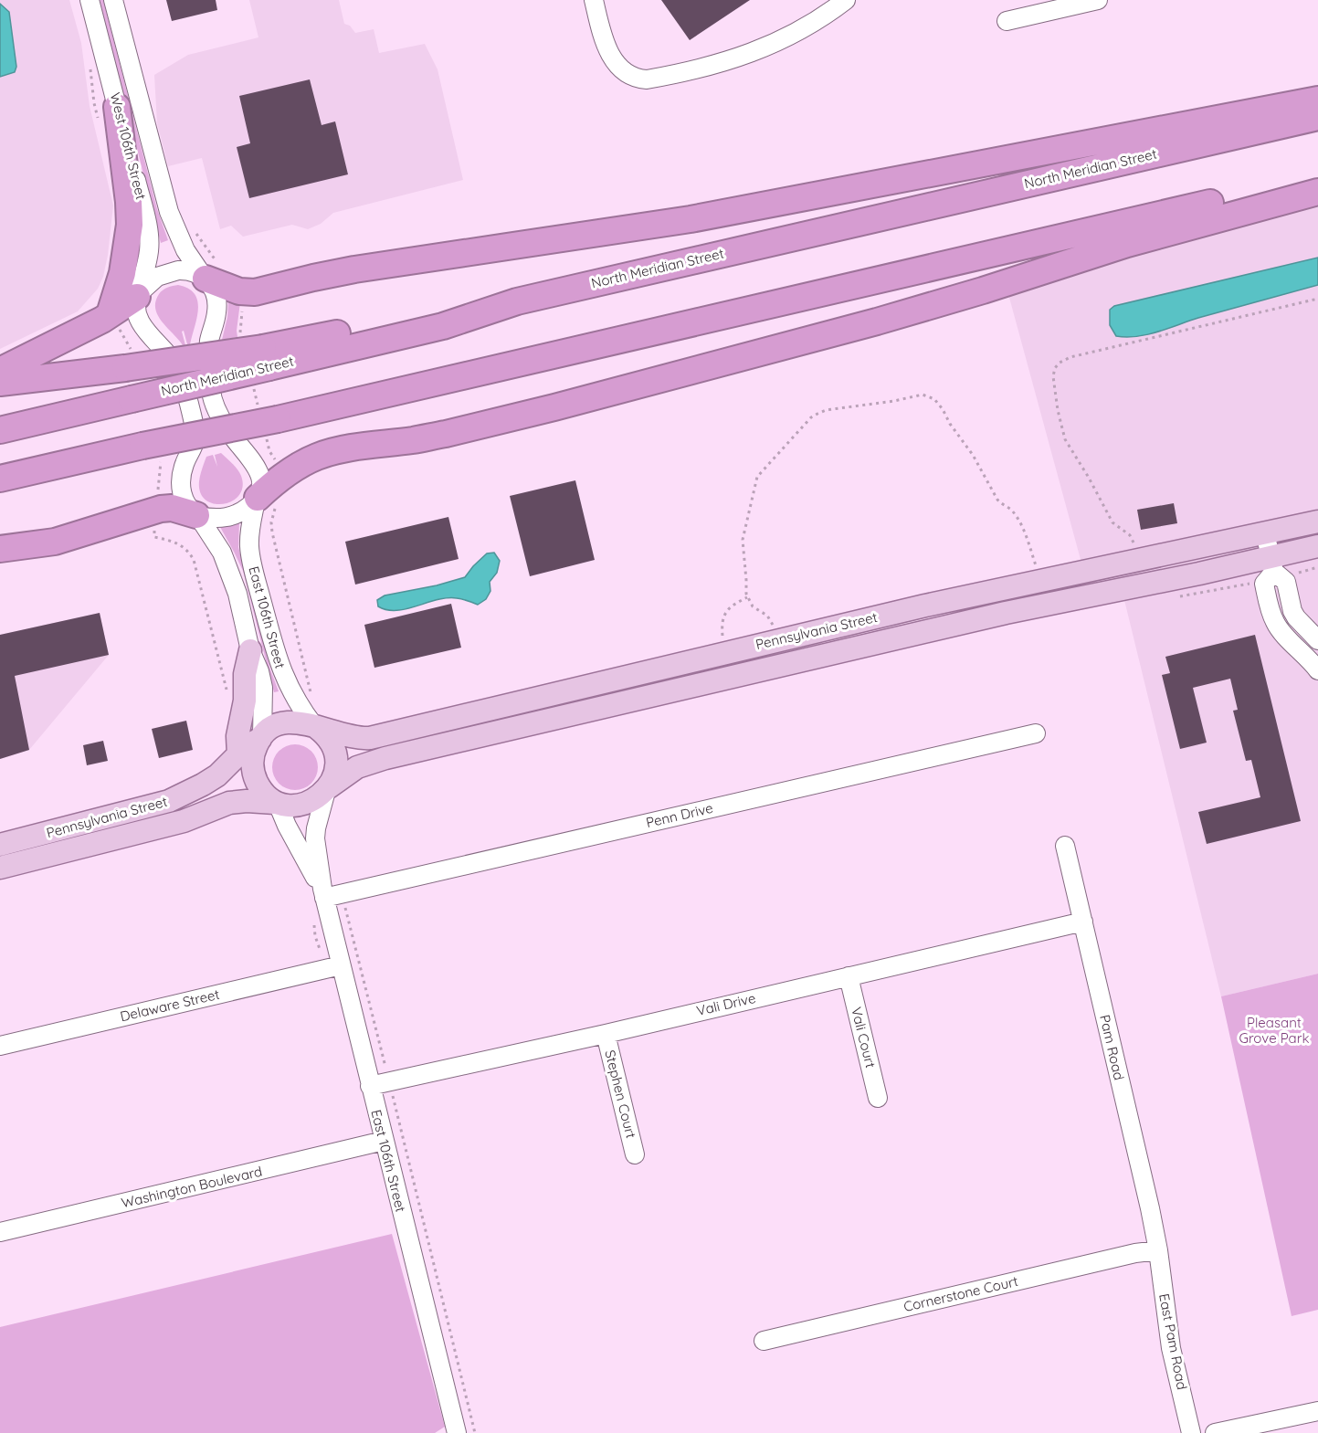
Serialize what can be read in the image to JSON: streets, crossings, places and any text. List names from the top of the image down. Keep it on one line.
{"streets":{"highway":["North Meridian Street"],"main road":["Pennsylvania Street"],"street":["West 106th Street","East 106th Street","Penn Drive","Vali Drive","Delaware Street","Vali Court","Pam Road","Stephen Court","Washington Boulevard","Cornerstone Court","East Pam Road"]},"crossings":[["West 106th Street","East 106th Street"],["East 106th Street","Pennsylvania Street"],["East 106th Street","Penn Drive"],["East 106th Street","Vali Drive"],["East 106th Street","Delaware Street"],["East 106th Street","Washington Boulevard"],["Vali Drive","Vali Court"],["Vali Drive","Pam Road"],["Vali Drive","Stephen Court"],["Pam Road","Cornerstone Court"],["Pam Road","East Pam Road"],["Cornerstone Court","East Pam Road"]],"parks":["Pleasant Grove Park"]}
